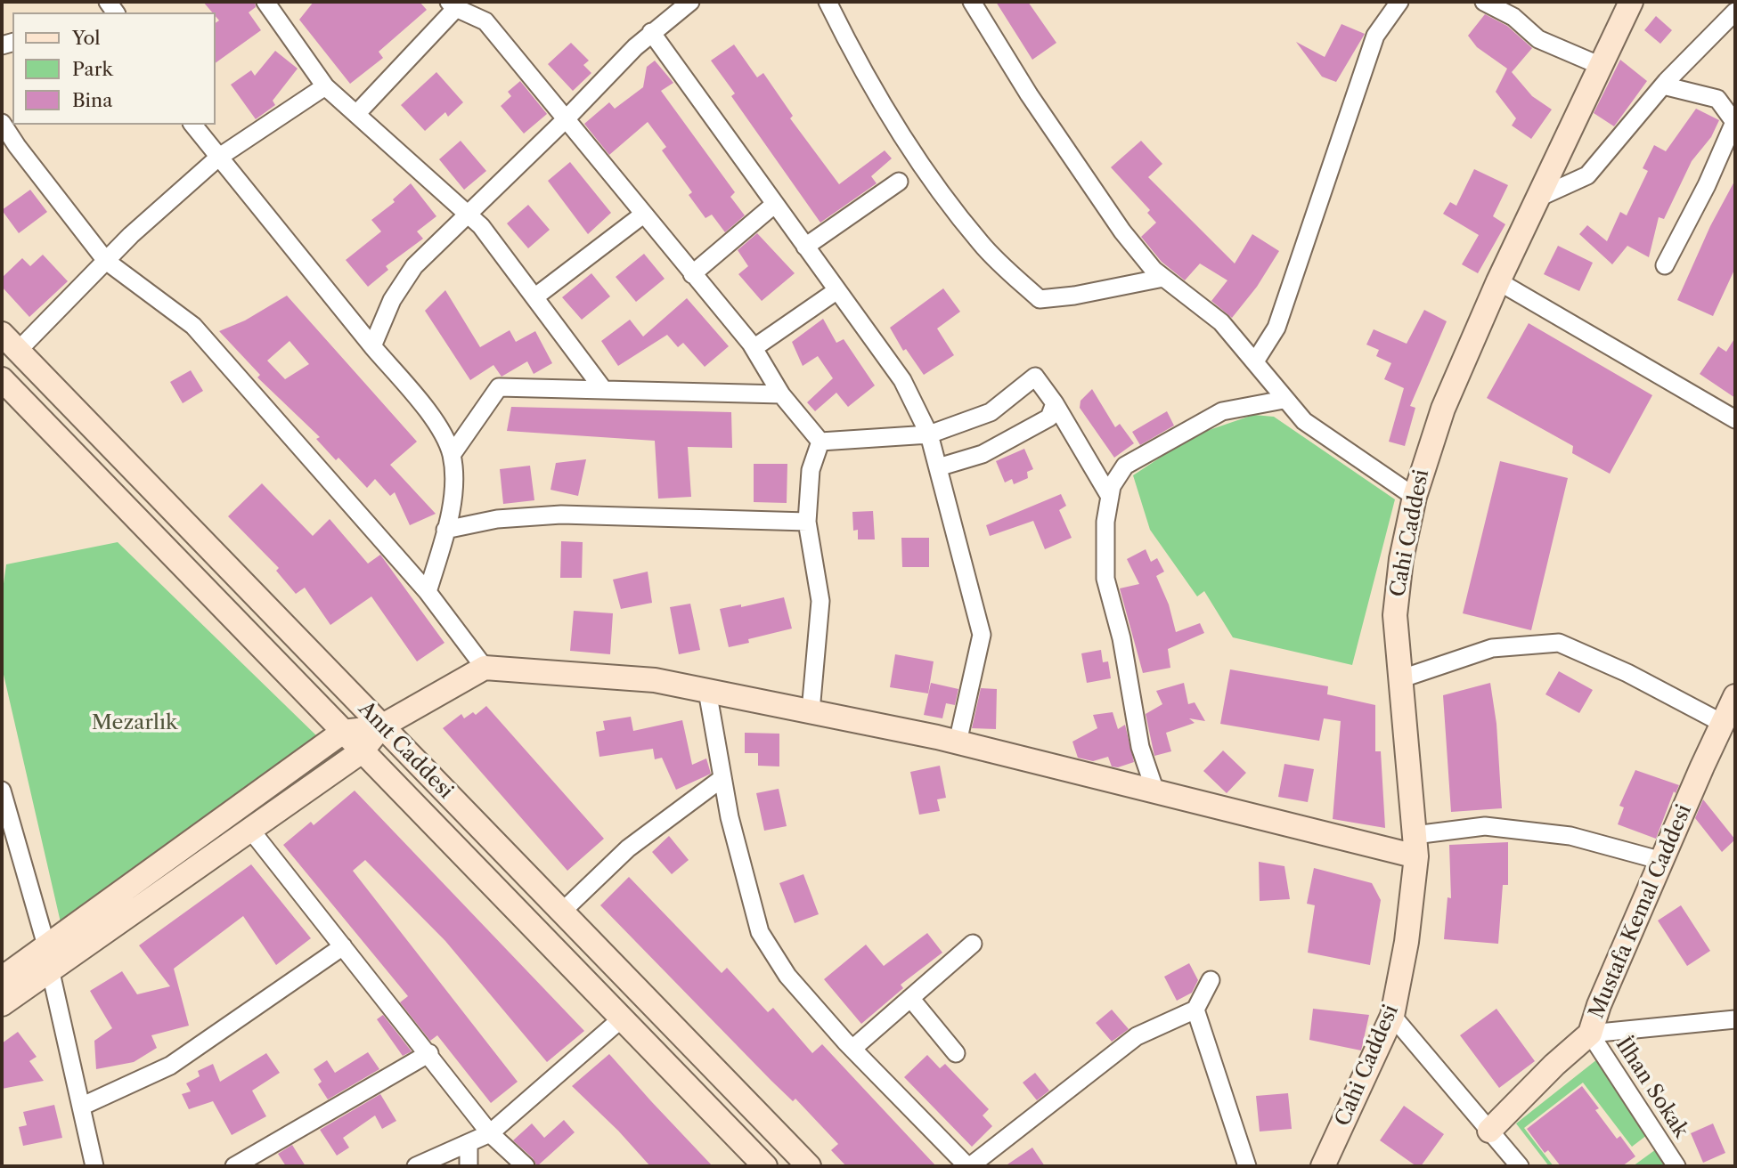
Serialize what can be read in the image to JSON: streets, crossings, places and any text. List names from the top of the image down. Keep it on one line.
{"streets":{"main road":["Cahi Caddesi","Anıt Caddesi","Mustafa Kemal Caddesi"],"street":["İlhan Sokak"]},"crossings":[["Mustafa Kemal Caddesi","İlhan Sokak"]],"parks":["Mezarlık"],"legend":["Yol","Park","Bina"]}
